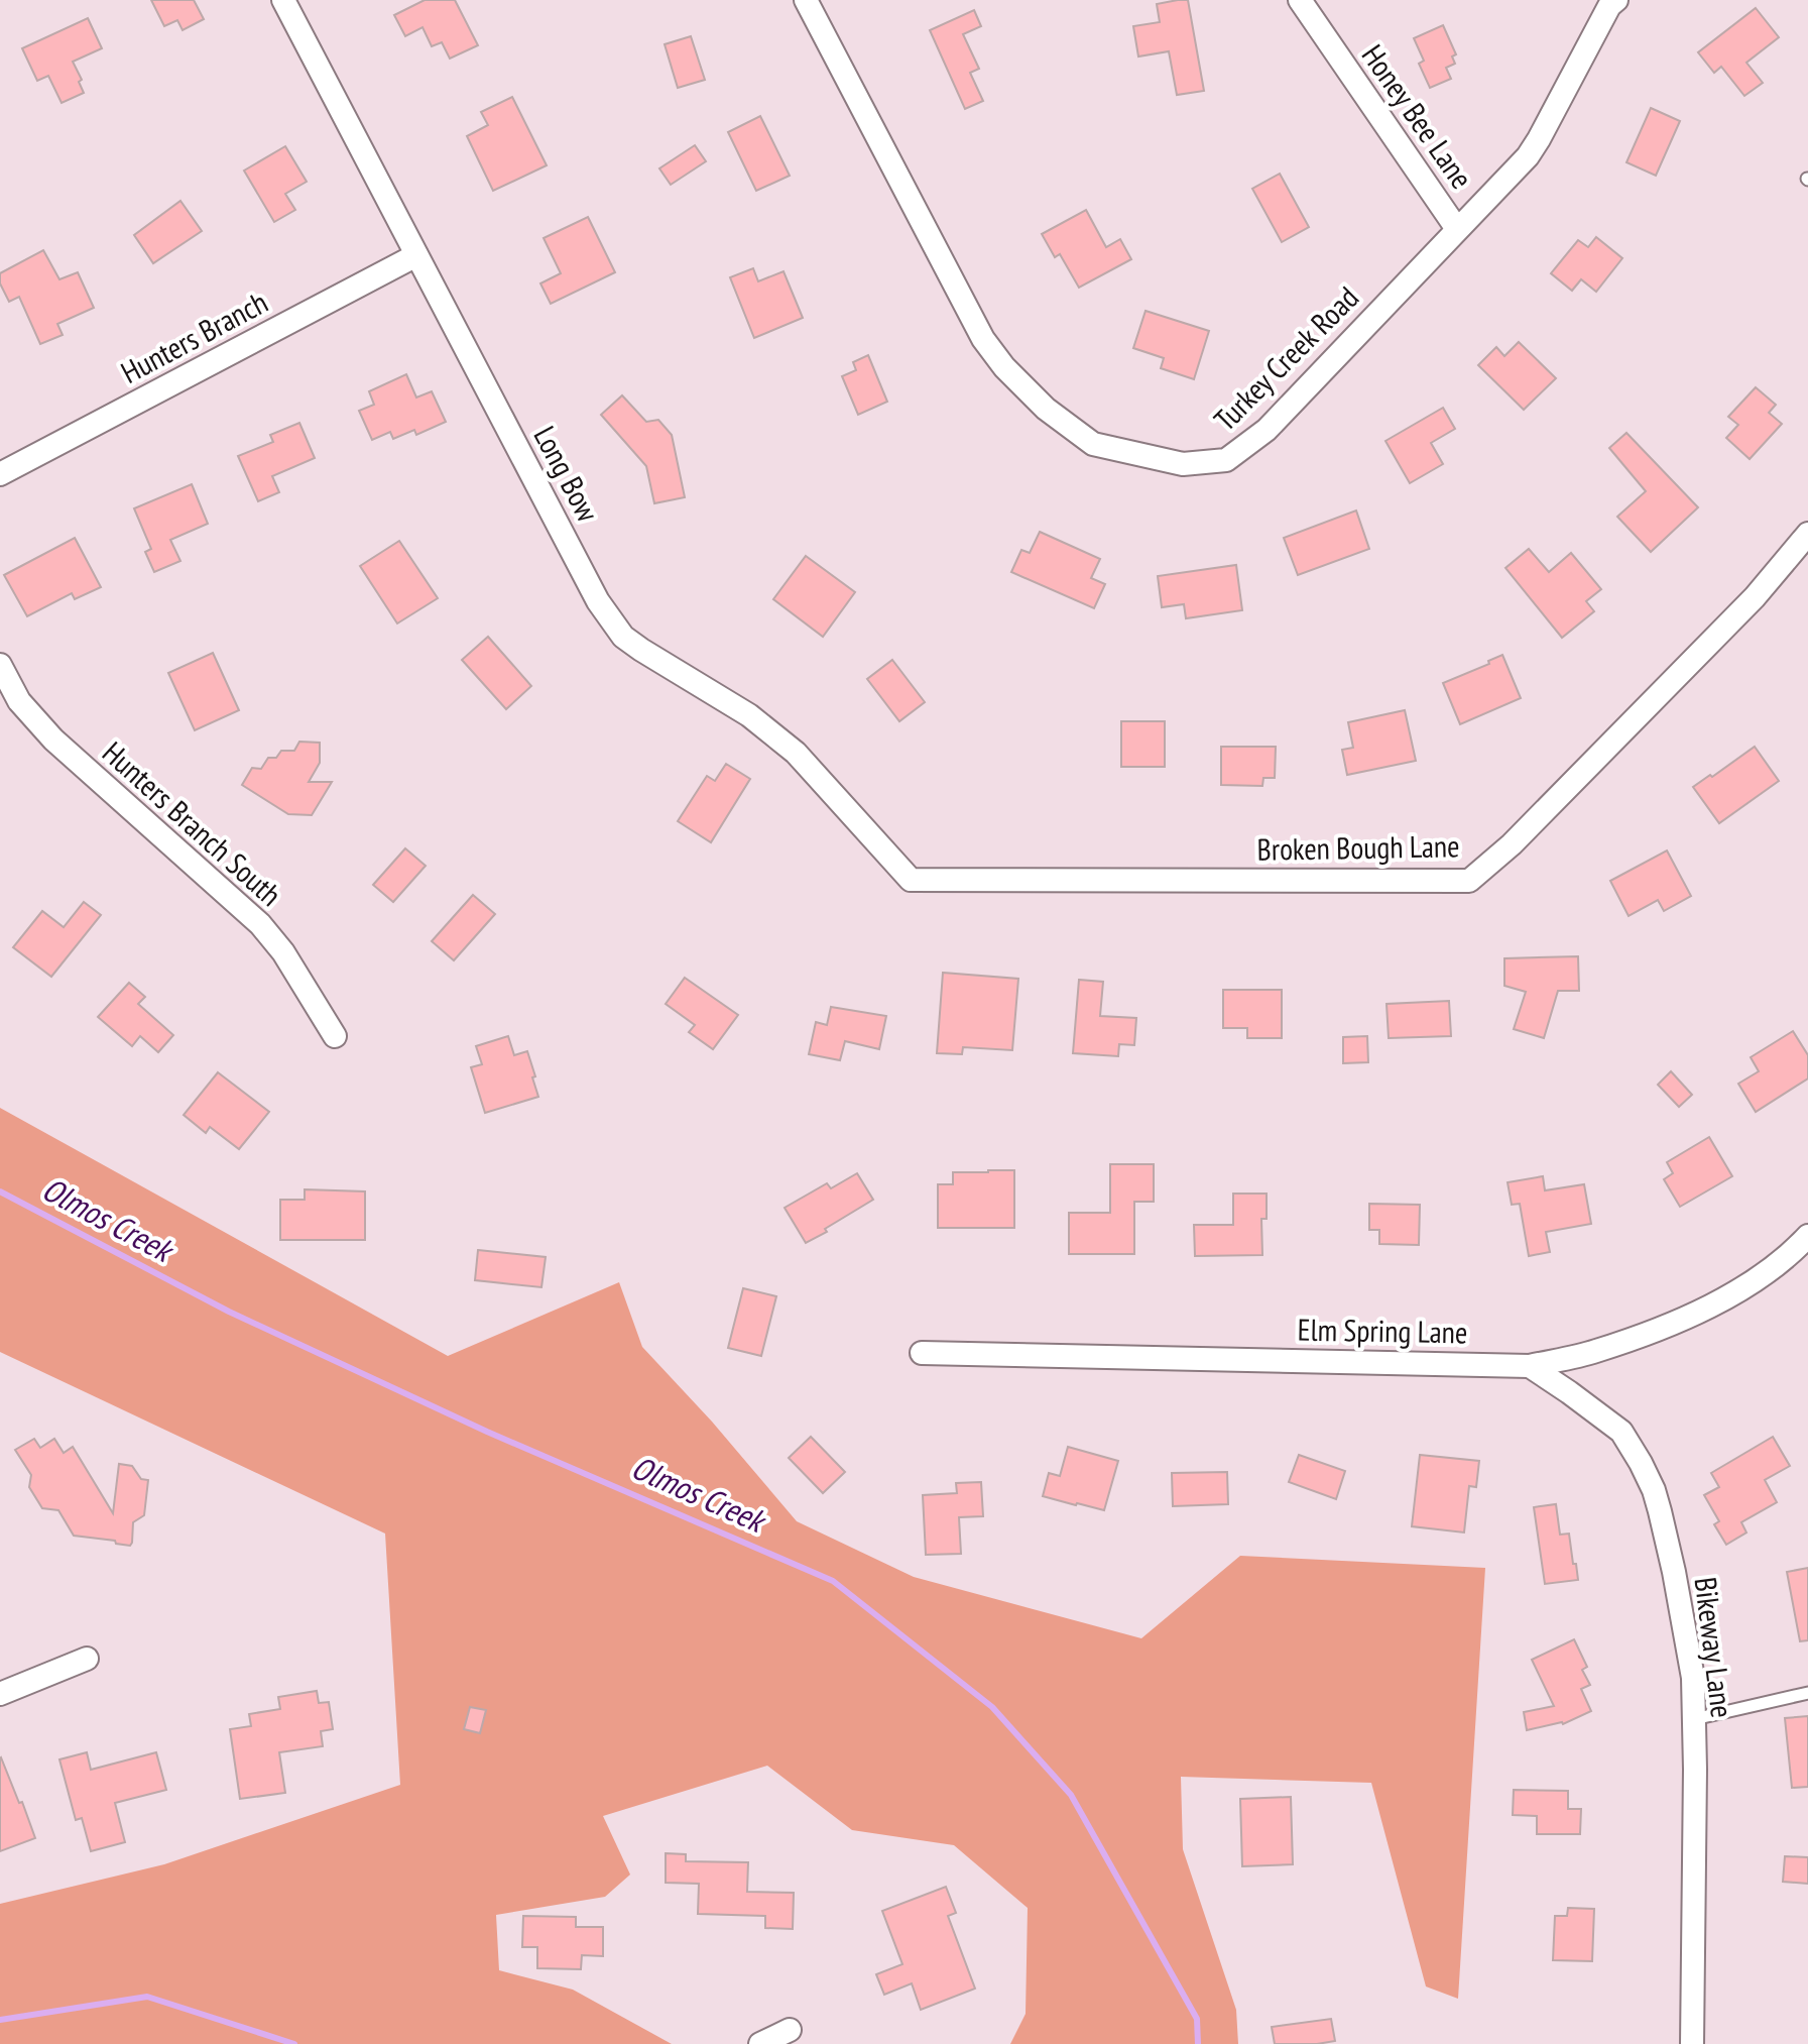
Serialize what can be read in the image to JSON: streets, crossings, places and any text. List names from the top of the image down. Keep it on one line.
{"streets":{"street":["Honey Bee Lane","Hunters Branch","Turkey Creek Road","Long Bow","Hunters Branch South","Broken Bough Lane","Elm Spring Lane","Bikeway Lane"]},"crossings":[["Honey Bee Lane","Turkey Creek Road"],["Hunters Branch","Long Bow"],["Long Bow","Broken Bough Lane"],["Elm Spring Lane","Bikeway Lane"]],"water":["Olmos Creek"]}
